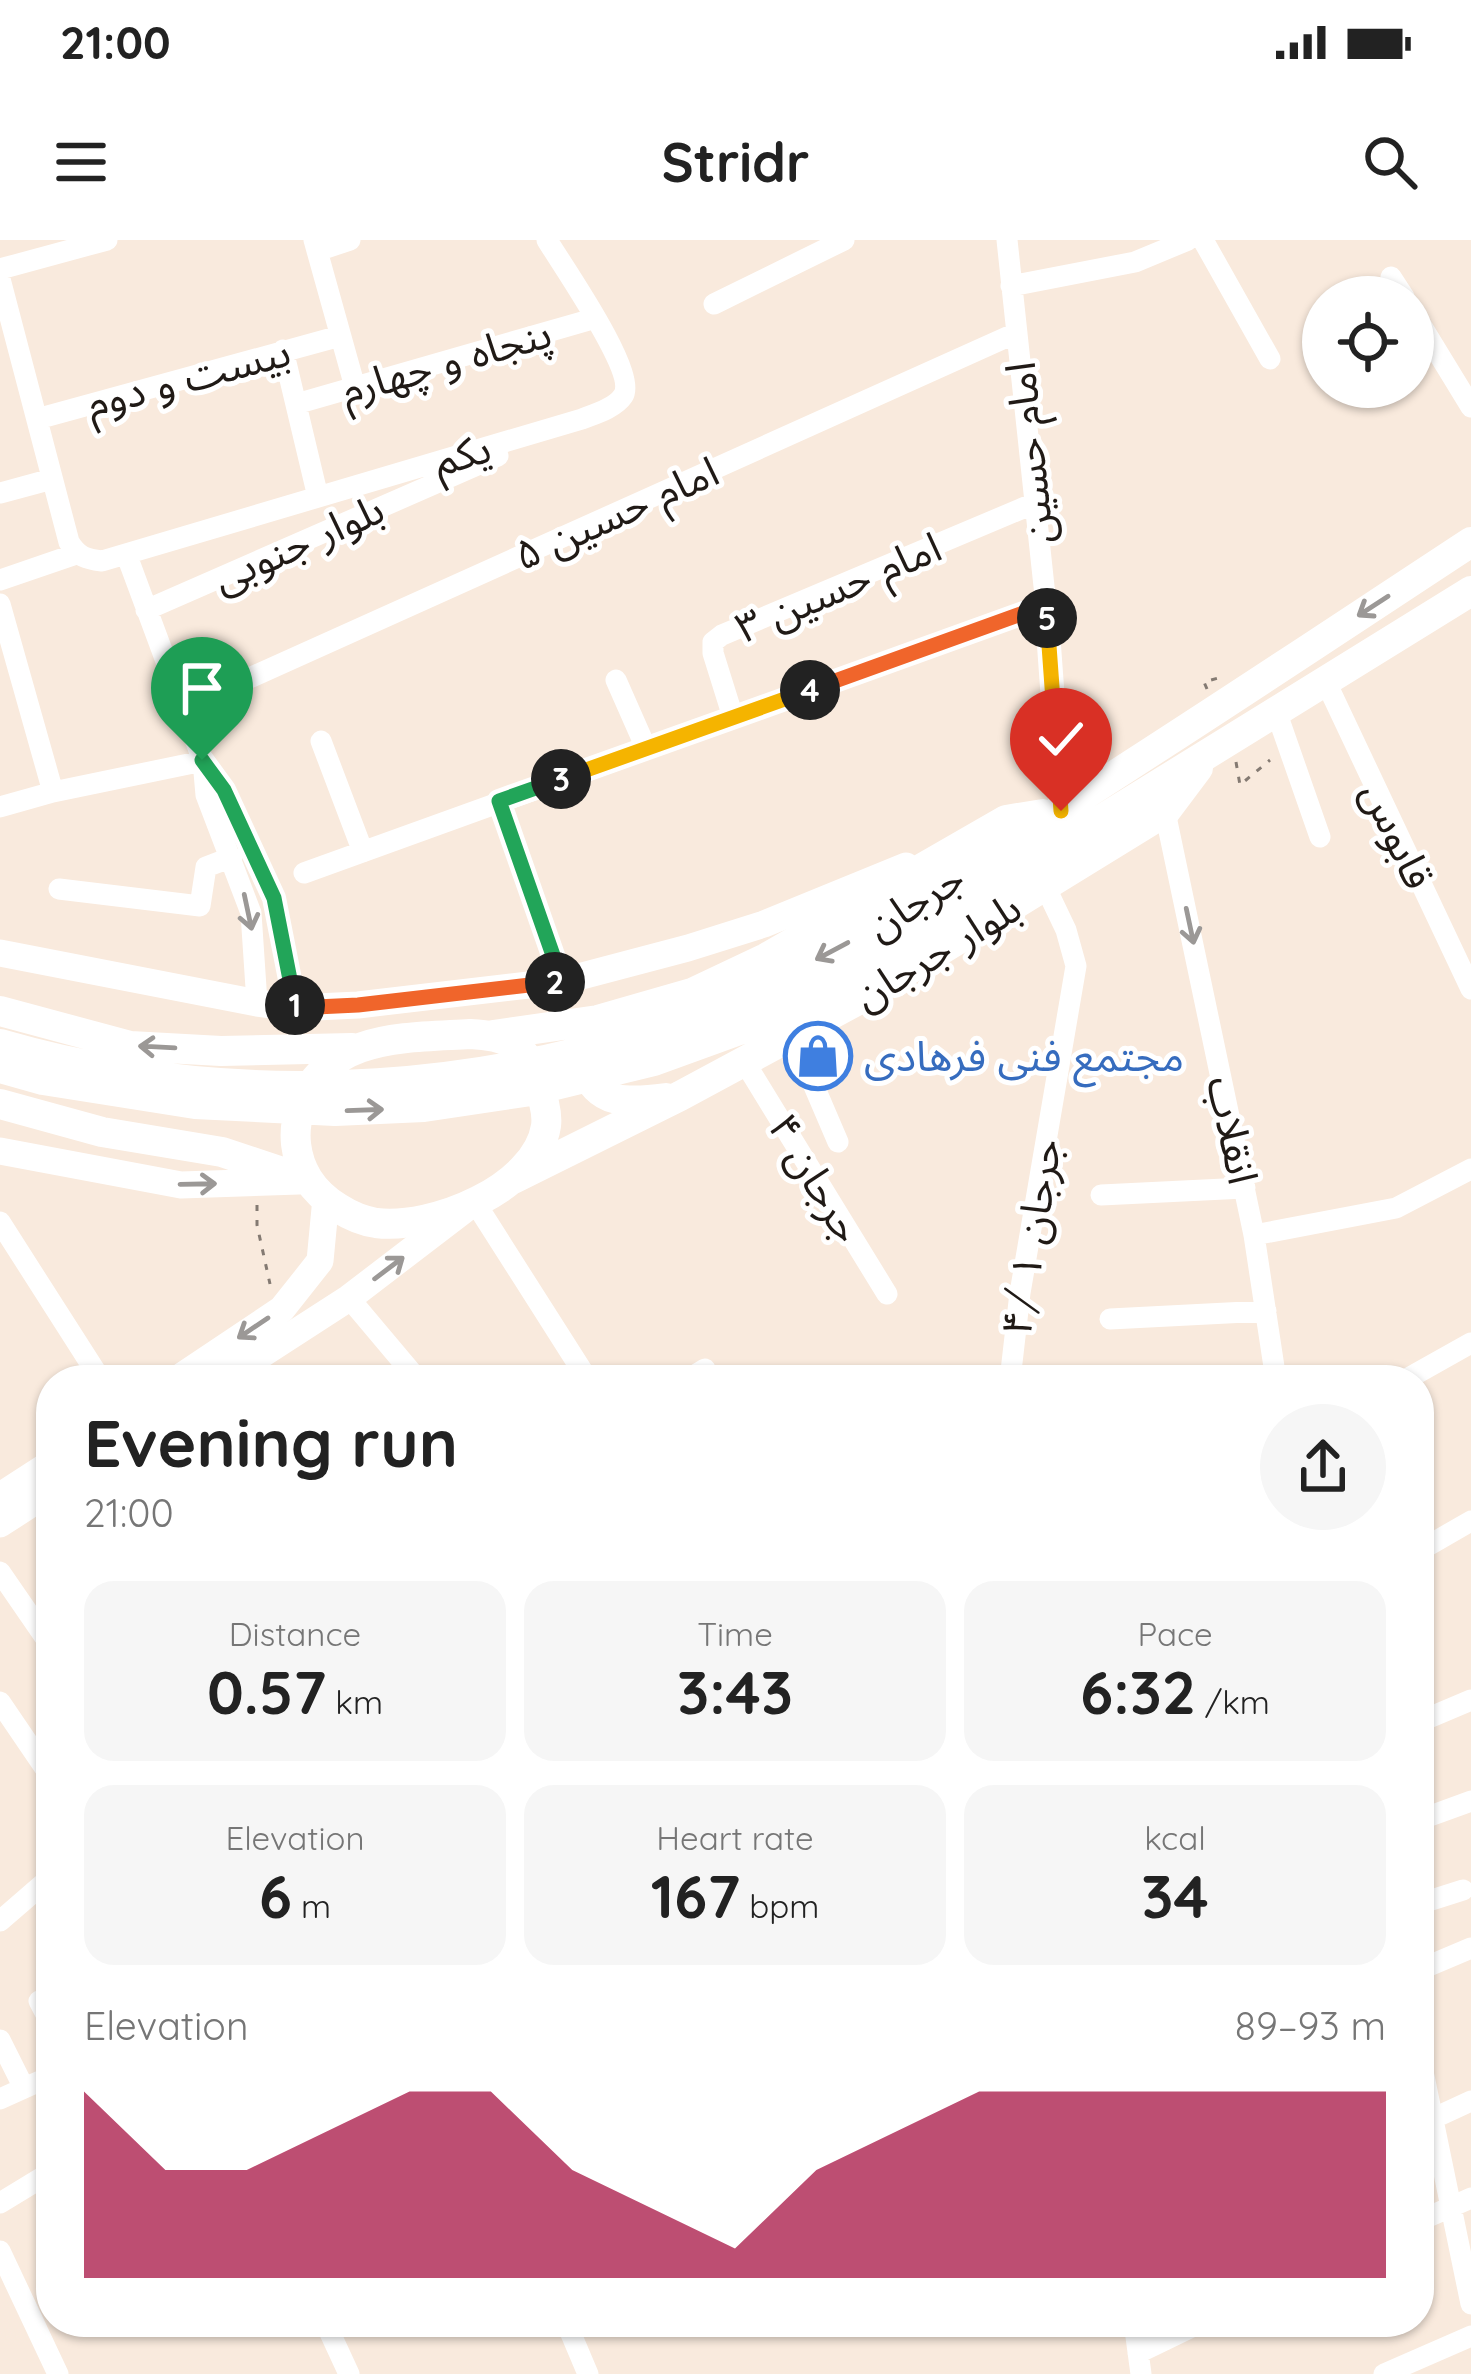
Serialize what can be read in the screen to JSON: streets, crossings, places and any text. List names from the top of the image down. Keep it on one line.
{"streets":{"highway":["جرجان","بلوار جرجان"],"street":["پنجاه و چهارم","بیست و دوم","امام حسین","یکم","امام حسین ۵","بلوار جنوبی","امام حسین ۳","قابوس","انقلاب","۴ جرجان","جرجان ۱ /۴"]},"crossings":[["پنجاه و چهارم","یکم"],["امام حسین","امام حسین ۵"],["امام حسین","امام حسین ۳"],["امام حسین","جرجان"],["امام حسین","بلوار جرجان"],["یکم","بلوار جنوبی"],["قابوس","جرجان"],["جرجان","بلوار جرجان"],["بلوار جرجان","انقلاب"],["بلوار جرجان","۴ جرجان"],["بلوار جرجان","جرجان ۱ /۴"]],"one_way":["انقلاب"],"places":{"shop":["مجتمع فنی فرهادی"]},"page":{"status":"21:00","header":"Stridr","pins":["5","4","3","2","1"],"heading":["Evening run","21:00"],"stats":[["Distance","0.57 km"],["Time","3:43"],["Pace","6:32 /km"],["Elevation","6 m"],["Heart rate","167 bpm"],["kcal","34"]],"chart":["Elevation","89–93 m"]}}
